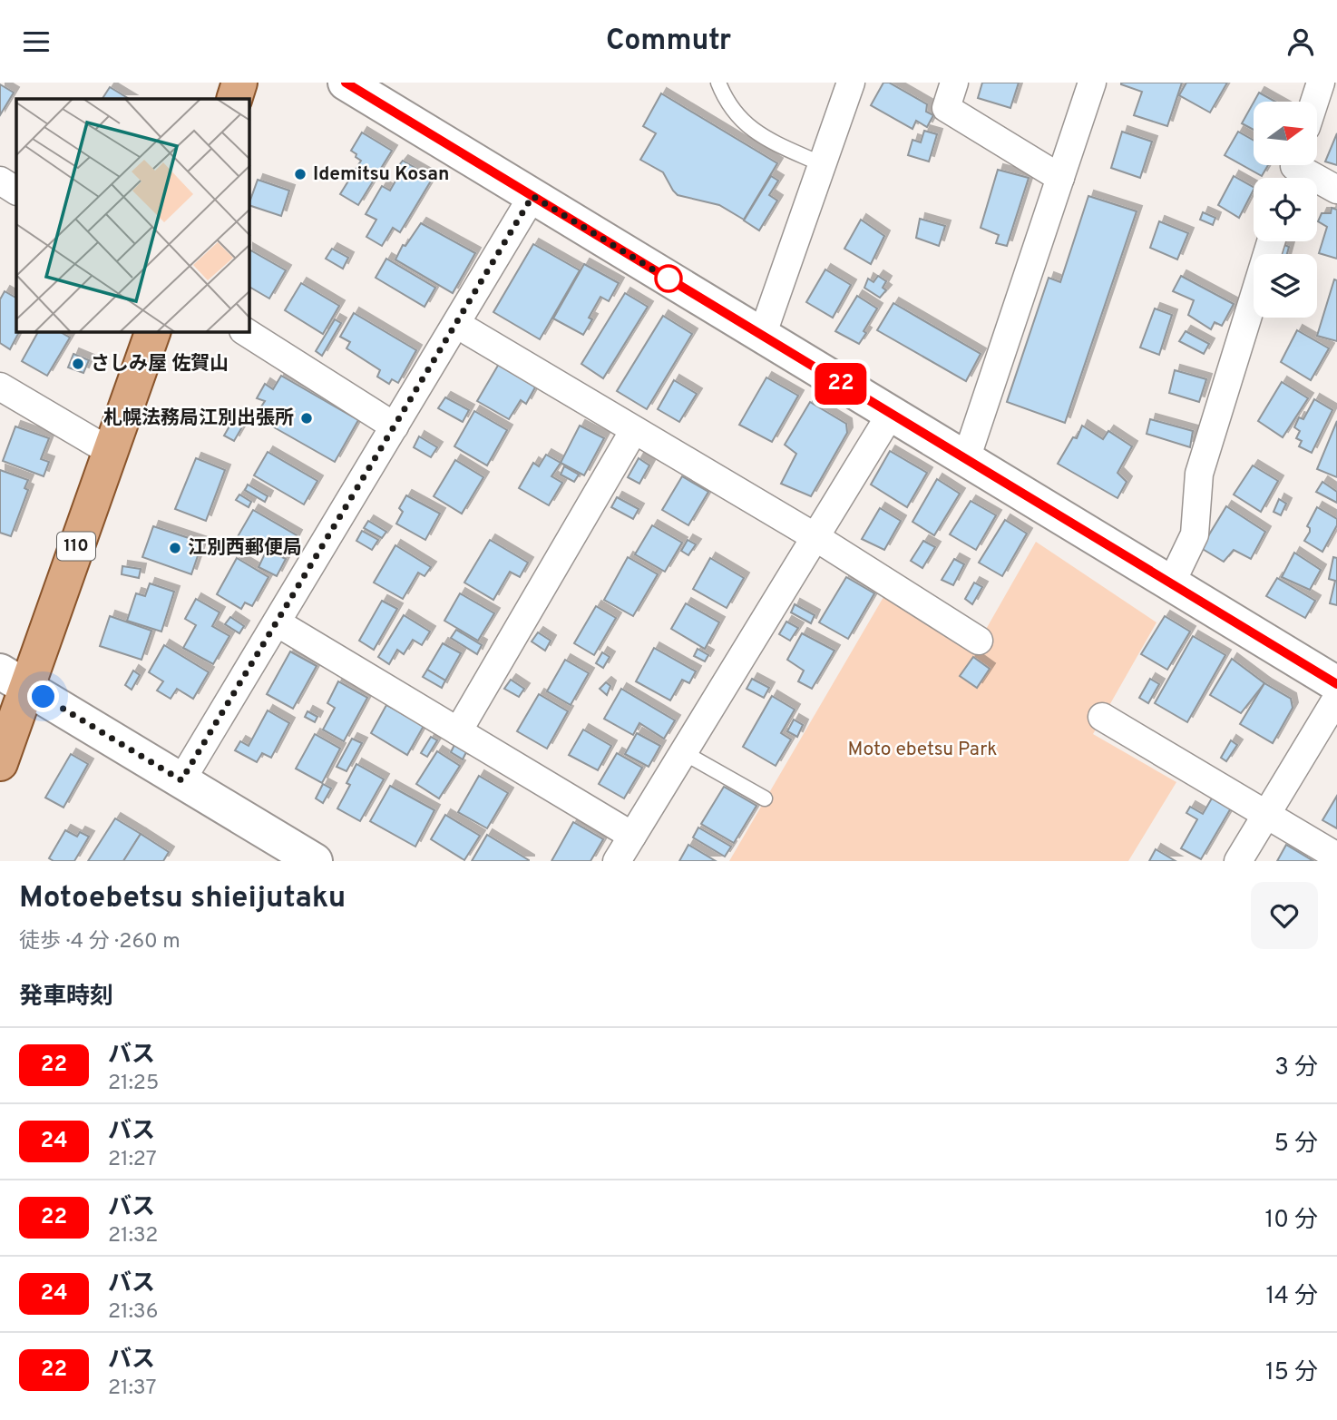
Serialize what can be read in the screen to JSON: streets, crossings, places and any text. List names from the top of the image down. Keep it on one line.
{"streets":{"main road":["110"]},"parks":["Moto ebetsu Park"],"places":["Idemitsu Kosan","さしみ屋 佐賀山","札幌法務局江別出張所","江別西郵便局"],"lines":["bus line 22"],"north":"right","page":{"header":"Commutr","on_map":"22","heading":[["Motoebetsu shieijutaku","徒歩 · 4 分 · 260 m"],"発車時刻"],"list":[{"mark":"22","name":"バス","note":"21:25","value":"3 分"},{"mark":"24","name":"バス","note":"21:27","value":"5 分"},{"mark":"22","name":"バス","note":"21:32","value":"10 分"},{"mark":"24","name":"バス","note":"21:36","value":"14 分"},{"mark":"22","name":"バス","note":"21:37","value":"15 分"}]}}
